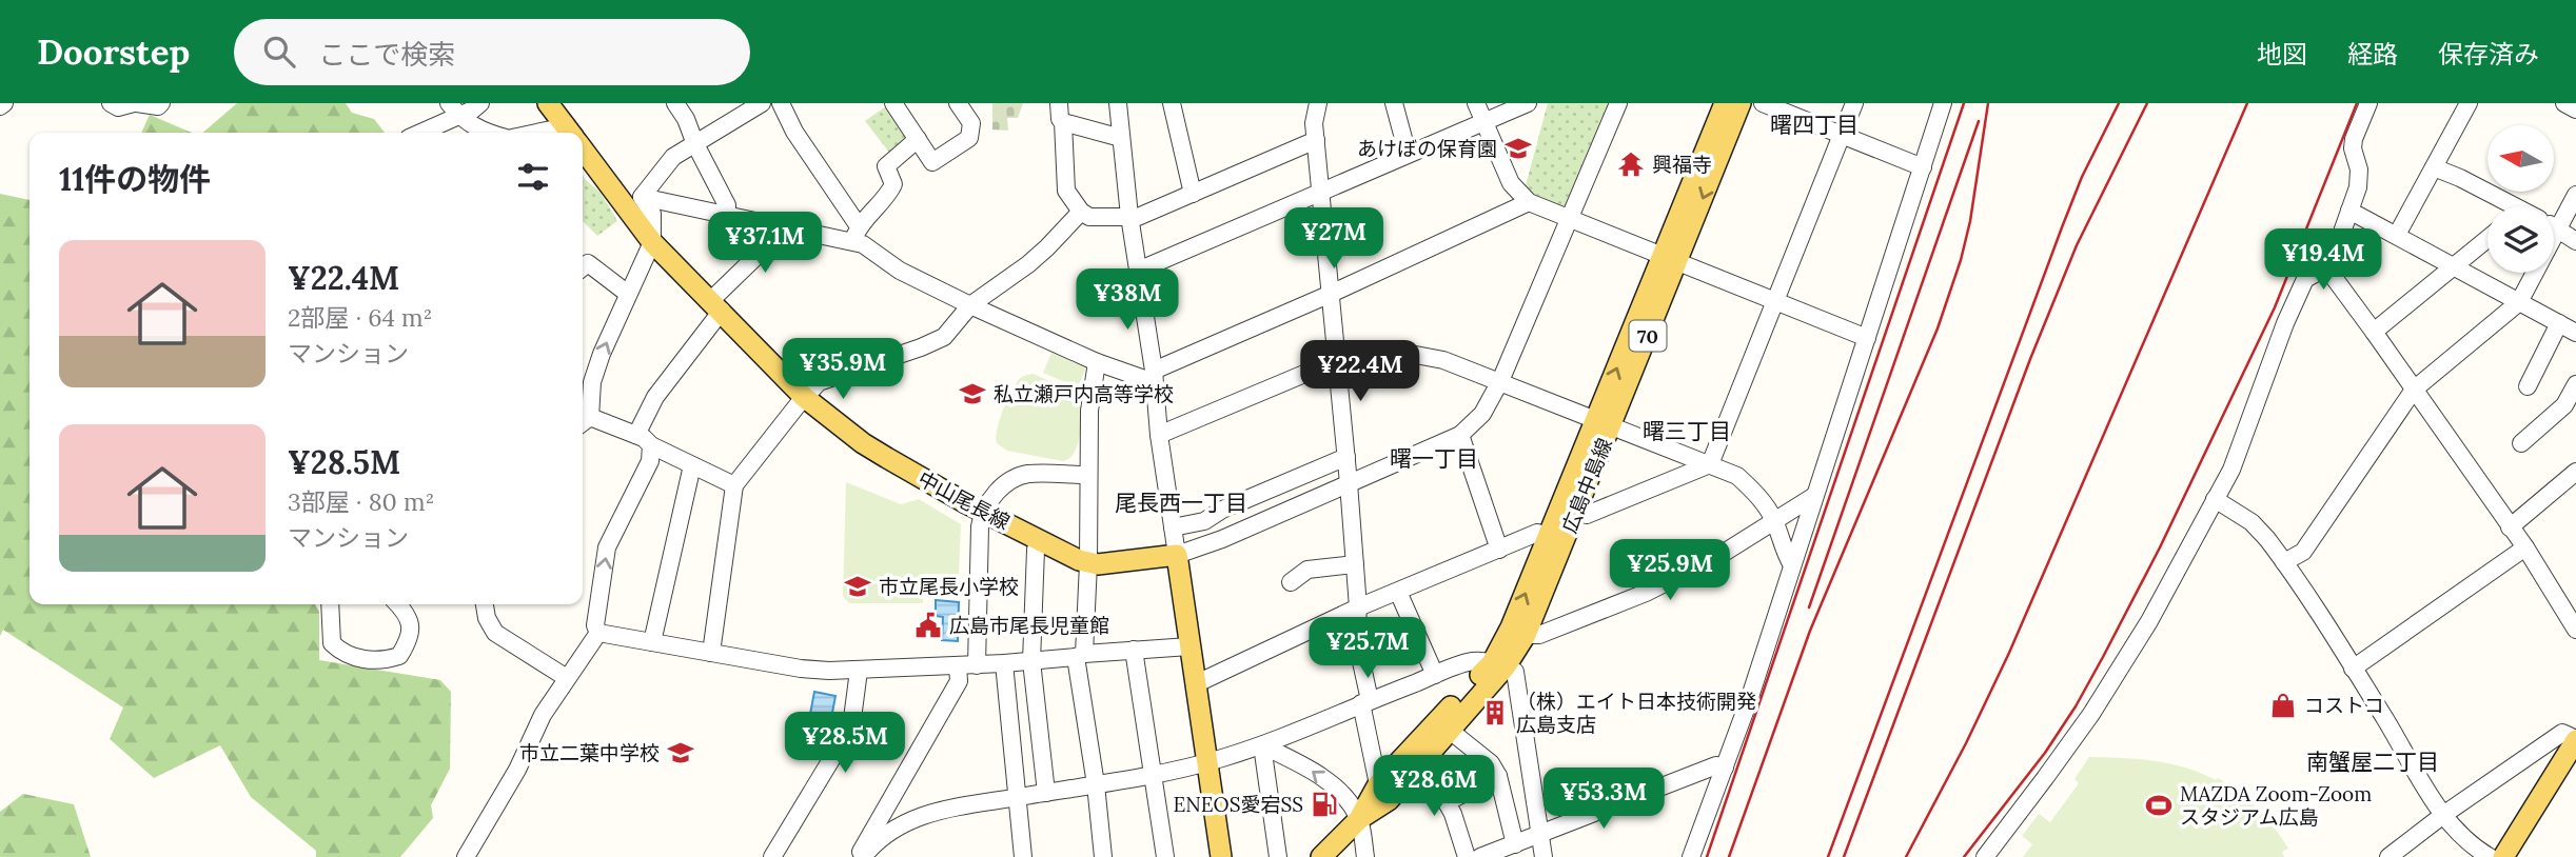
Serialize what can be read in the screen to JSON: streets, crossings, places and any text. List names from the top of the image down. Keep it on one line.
{"streets":{"main road":["70","広島中島線","中山尾長線"]},"districts":["曙四丁目","曙三丁目","曙一丁目","尾長西一丁目","南蟹屋二丁目"],"places":{"school or university":["あけぼの保育園","私立瀬戸内高等学校","市立尾長小学校","市立二葉中学校"],"temple":["興福寺"],"public building":["広島市尾長児童館"],"shop":["コストコ"],"building":["（株）エイト日本技術開発 広島支店"],"fuel station":["ENEOS愛宕SS"],"sports":["MAZDA Zoom-Zoom スタジアム広島"]},"north":"left","page":{"header":"Doorstep","search":"ここで検索","nav":["地図","経路","保存済み"],"heading":"11件の物件","price":["¥27M","¥37.1M","¥19.4M","¥38M","¥35.9M","¥22.4M","¥25.9M","¥25.7M","¥28.5M","¥28.6M","¥53.3M"],"list":[{"name":"¥22.4M","note":"2部屋 · 64 m² · マンション"},{"name":"¥28.5M","note":"3部屋 · 80 m² · マンション"}]}}
